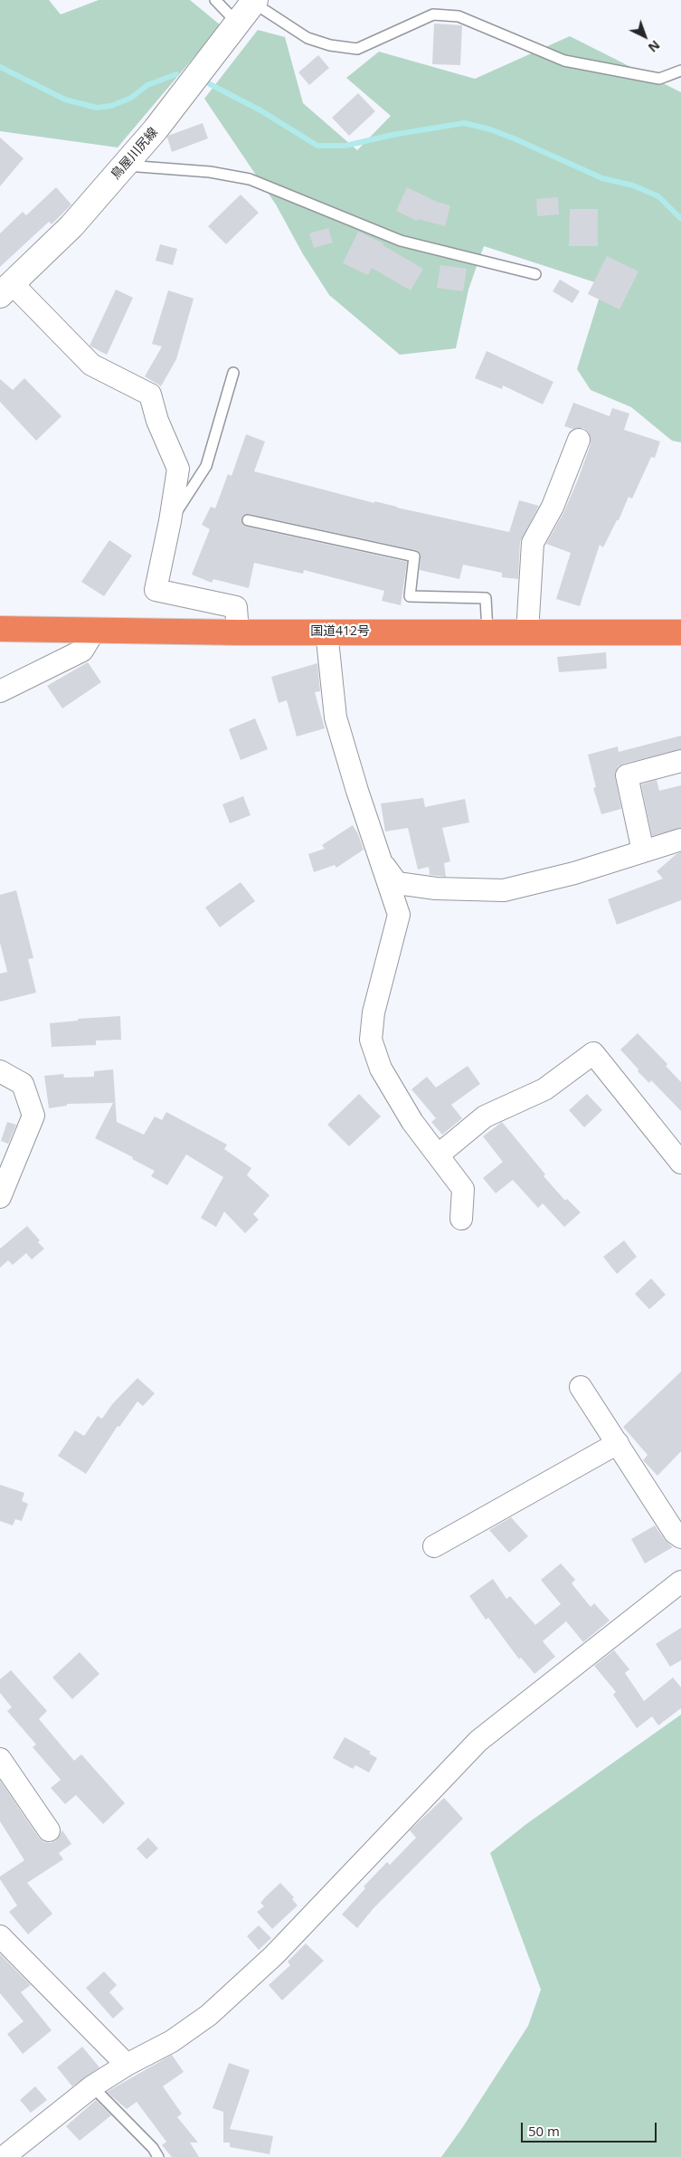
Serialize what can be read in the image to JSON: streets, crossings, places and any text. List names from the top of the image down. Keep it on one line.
{"streets":{"highway":["国道412号"],"main road":["鳥屋川尻線"]},"scale_bar":"50 m","north":"bottom right"}
